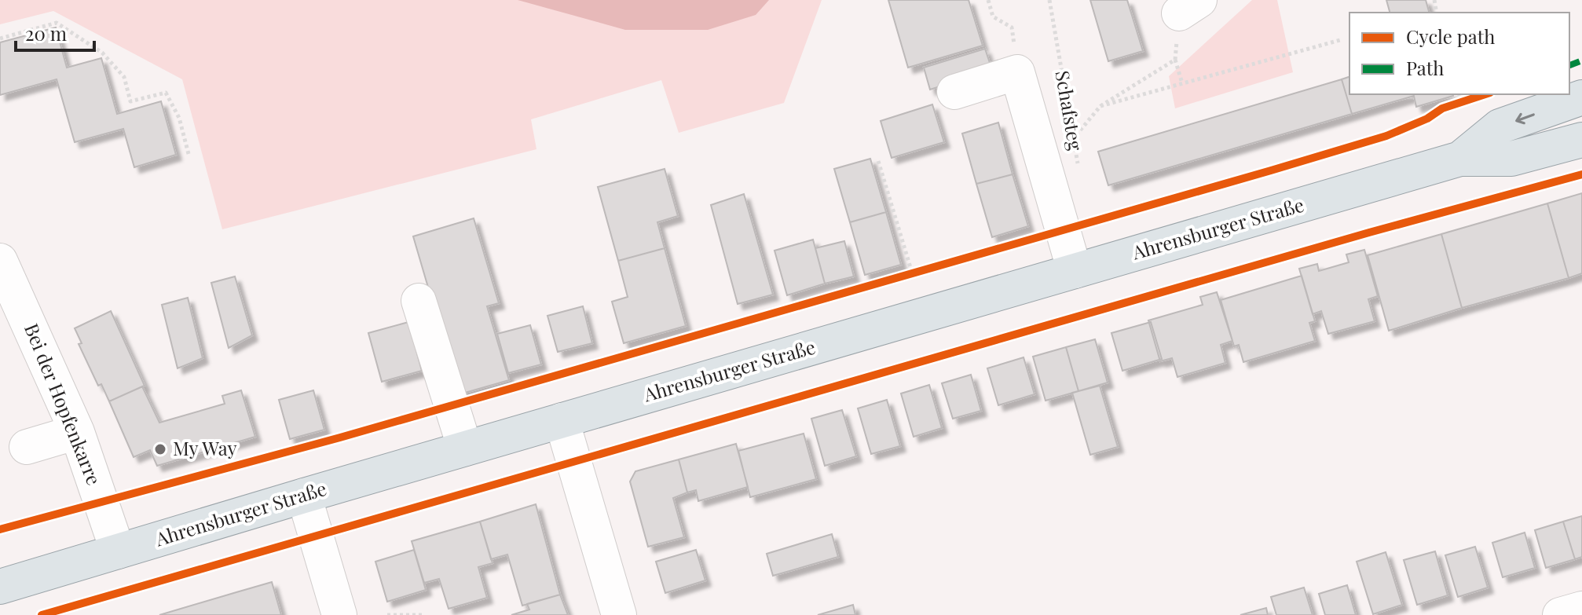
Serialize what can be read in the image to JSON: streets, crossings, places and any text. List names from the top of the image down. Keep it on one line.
{"streets":{"main road":["Ahrensburger Straße"],"street":["Bei der Hopfenkarre"],"path":["Schafsteg"]},"crossings":[["Ahrensburger Straße","Bei der Hopfenkarre"]],"places":["My Way"],"legend":["Cycle path","Path"],"scale_bar":"20 m"}
